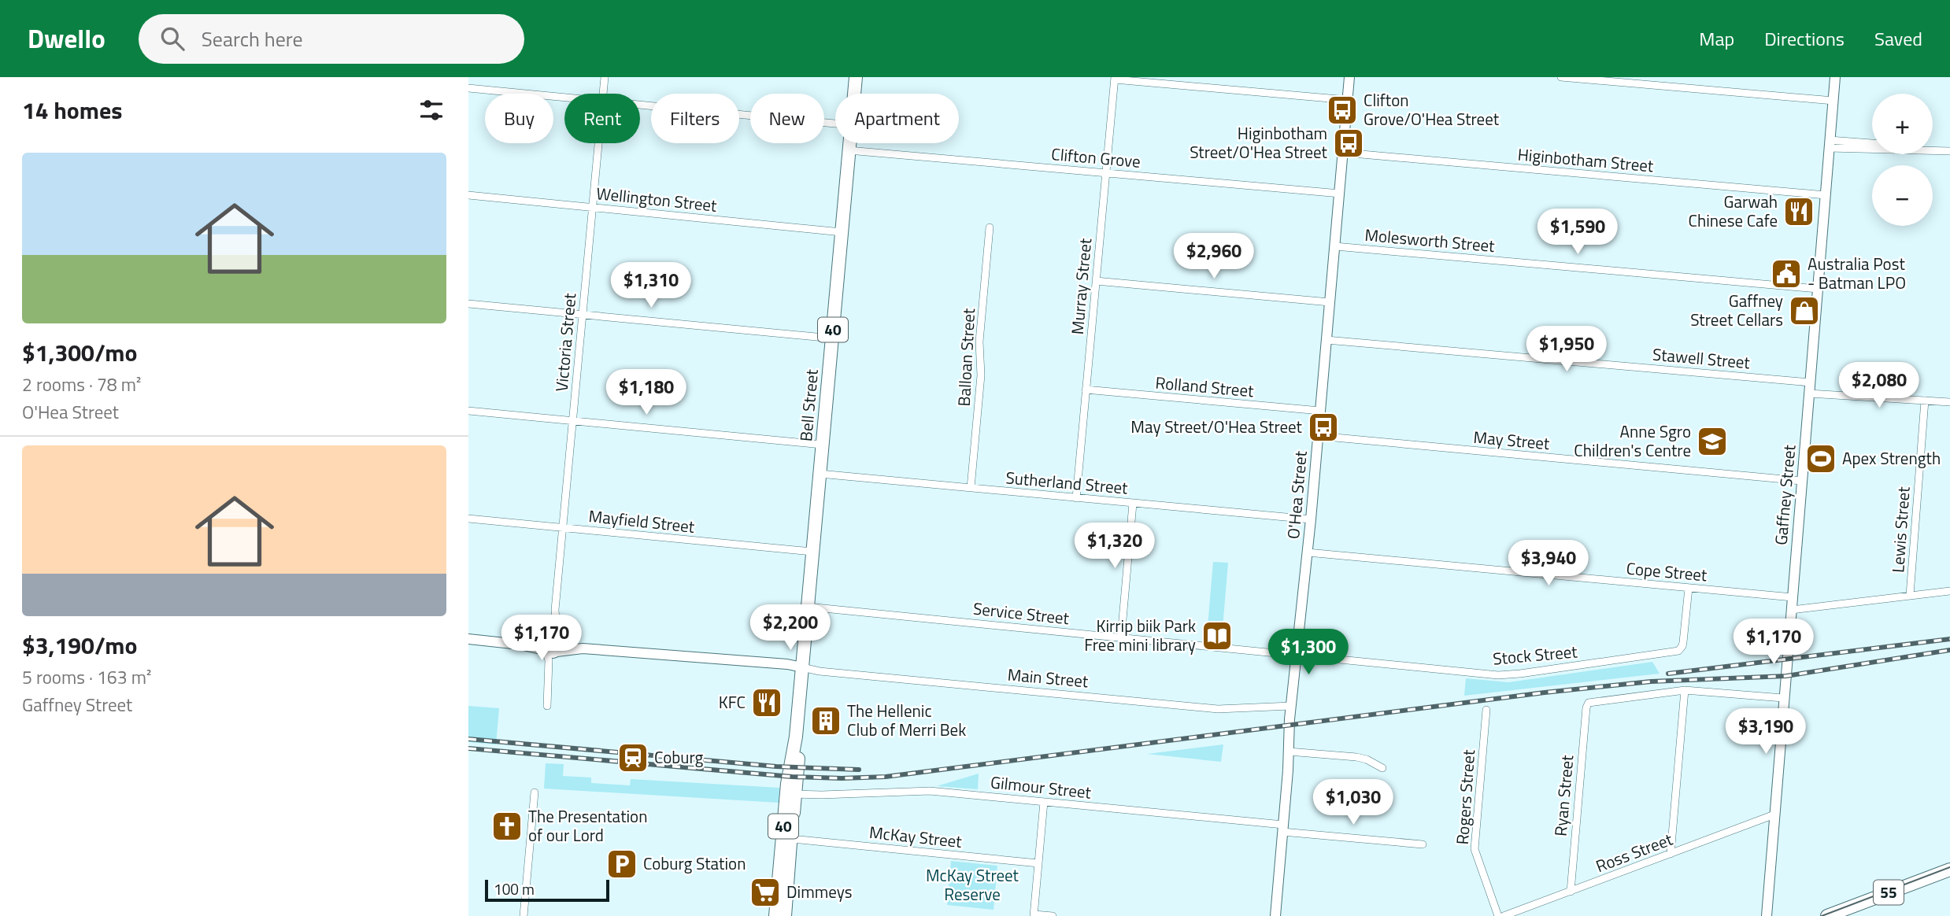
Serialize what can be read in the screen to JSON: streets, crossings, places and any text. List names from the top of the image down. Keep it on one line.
{"streets":{"highway":["40","Bell Street","55"],"street":["Clifton Grove","Higinbotham Street","Wellington Street","Molesworth Street","Murray Street","Victoria Street","Balloan Street","Stawell Street","Rolland Street","May Street","Sutherland Street","O'Hea Street","Gaffney Street","Mayfield Street","Lewis Street","Cope Street","Service Street","Stock Street","Main Street","Gilmour Street","Ryan Street","Rogers Street","McKay Street","Ross Street"]},"crossings":[["Clifton Grove","Murray Street"],["Clifton Grove","Bell Street"],["Clifton Grove","O'Hea Street"],["Higinbotham Street","O'Hea Street"],["Higinbotham Street","Gaffney Street"],["Wellington Street","Victoria Street"],["Wellington Street","Bell Street"],["Molesworth Street","O'Hea Street"],["Molesworth Street","Gaffney Street"],["Murray Street","Rolland Street"],["Murray Street","Sutherland Street"],["Victoria Street","Mayfield Street"],["Balloan Street","Sutherland Street"],["Stawell Street","O'Hea Street"],["Stawell Street","Gaffney Street"],["Rolland Street","O'Hea Street"],["Bell Street","Sutherland Street"],["Bell Street","Mayfield Street"],["Bell Street","Service Street"],["Bell Street","Main Street"],["Bell Street","Gilmour Street"],["Bell Street","McKay Street"],["May Street","O'Hea Street"],["May Street","Gaffney Street"],["Sutherland Street","O'Hea Street"],["O'Hea Street","Cope Street"],["O'Hea Street","Service Street"],["O'Hea Street","Stock Street"],["O'Hea Street","Main Street"],["O'Hea Street","Gilmour Street"],["Gaffney Street","Cope Street"],["Gaffney Street","Ross Street"],["Cope Street","Stock Street"],["Service Street","Stock Street"],["Ryan Street","Ross Street"]],"parks":["McKay Street Reserve"],"places":{"bus stop":["Clifton Grove/O'Hea Street","Higinbotham Street/O'Hea Street","May Street/O'Hea Street"],"restaurant":["Garwah Chinese Cafe","KFC"],"public building":["Australia Post - Batman LPO"],"shop":["Gaffney Street Cellars"],"school or university":["Anne Sgro Children's Centre"],"sports":["Apex Strength"],"library":["Kirrip biik Park Free mini library"],"building":["The Hellenic Club of Merri Bek"],"station":["Coburg"],"church":["The Presentation of our Lord"],"parking":["Coburg Station"],"supermarket":["Dimmeys"]},"scale_bar":"100 m","page":{"header":"Dwello","search":"Search here","nav":["Map","Directions","Saved"],"heading":"14 homes","map_buttons":["+","−"],"chip":["Buy","Rent","Filters","New","Apartment"],"list":[{"name":"$1,300/mo","note":"2 rooms · 78 m² · O'Hea Street"},{"name":"$3,190/mo","note":"5 rooms · 163 m² · Gaffney Street"}],"price":["$1,590","$2,960","$1,310","$1,950","$2,080","$1,180","$1,320","$3,940","$2,200","$1,170","$1,170","$1,300","$3,190","$1,030"],"scale":"100 m"}}
